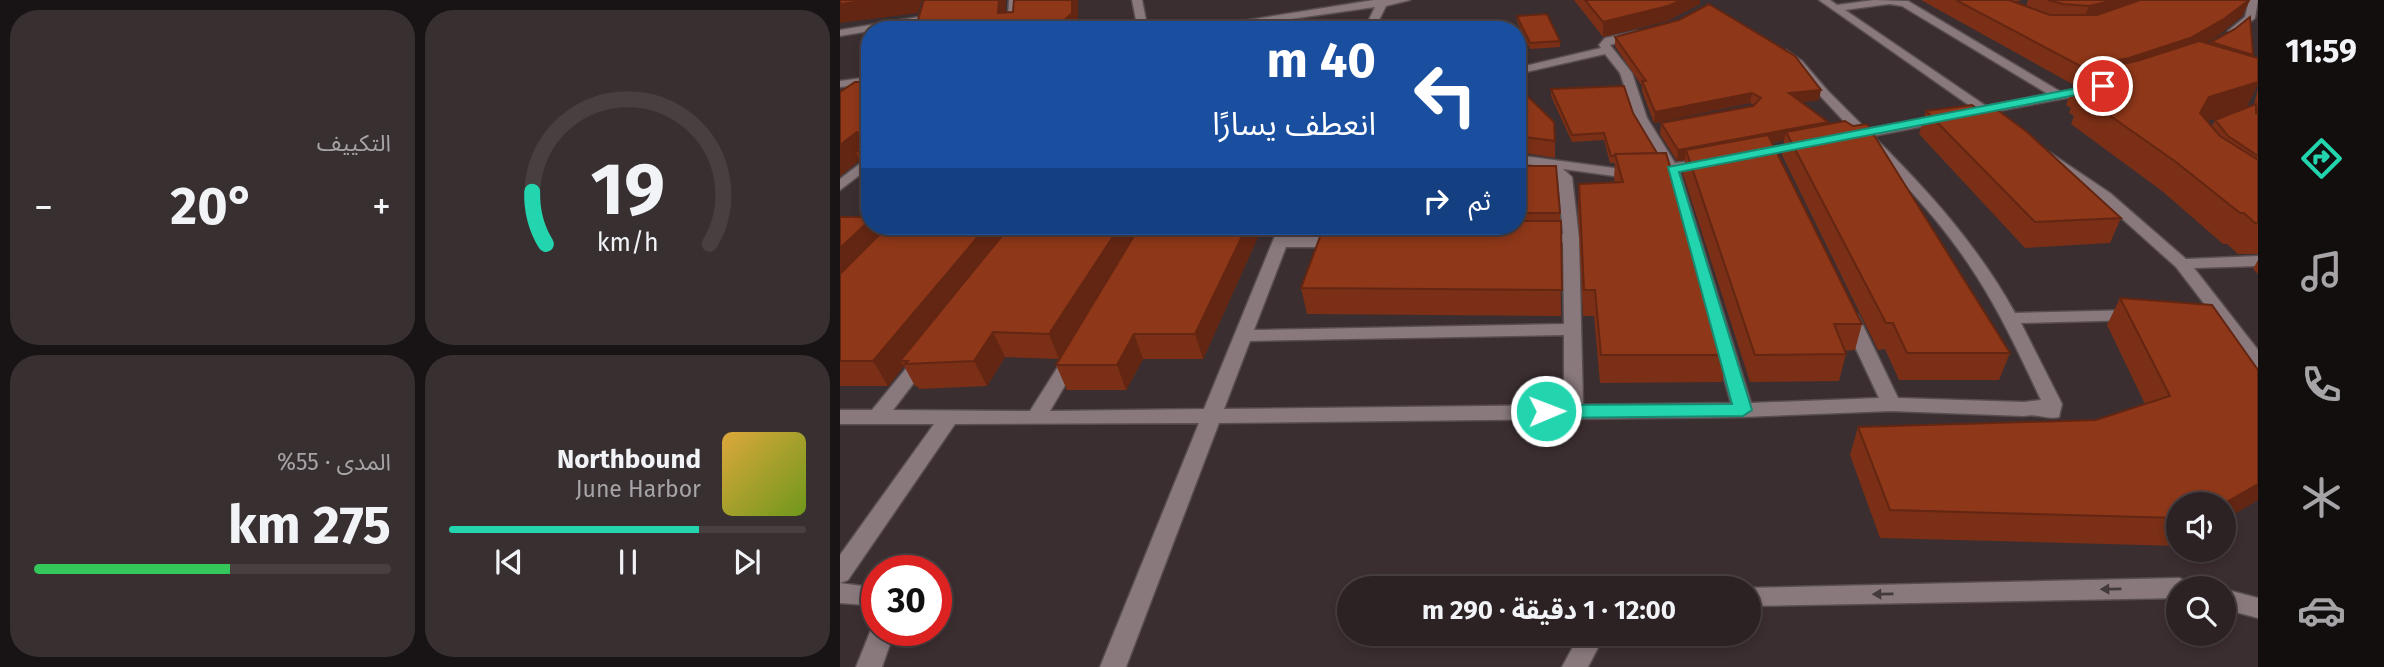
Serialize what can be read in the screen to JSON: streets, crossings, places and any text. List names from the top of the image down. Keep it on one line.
{"page":{"tabs":"11:59","tile":["التكييف",["المدى · 55%","275 km"]],"turn":["40 m","انعطف يسارًا"],"then":"ثم","heat":["−","20°","+"],"song":["Northbound","June Harbor"],"limit":"30","trip":"12:00 · 1 دقيقة · 290 m","gauge":["19","km/h"]}}
